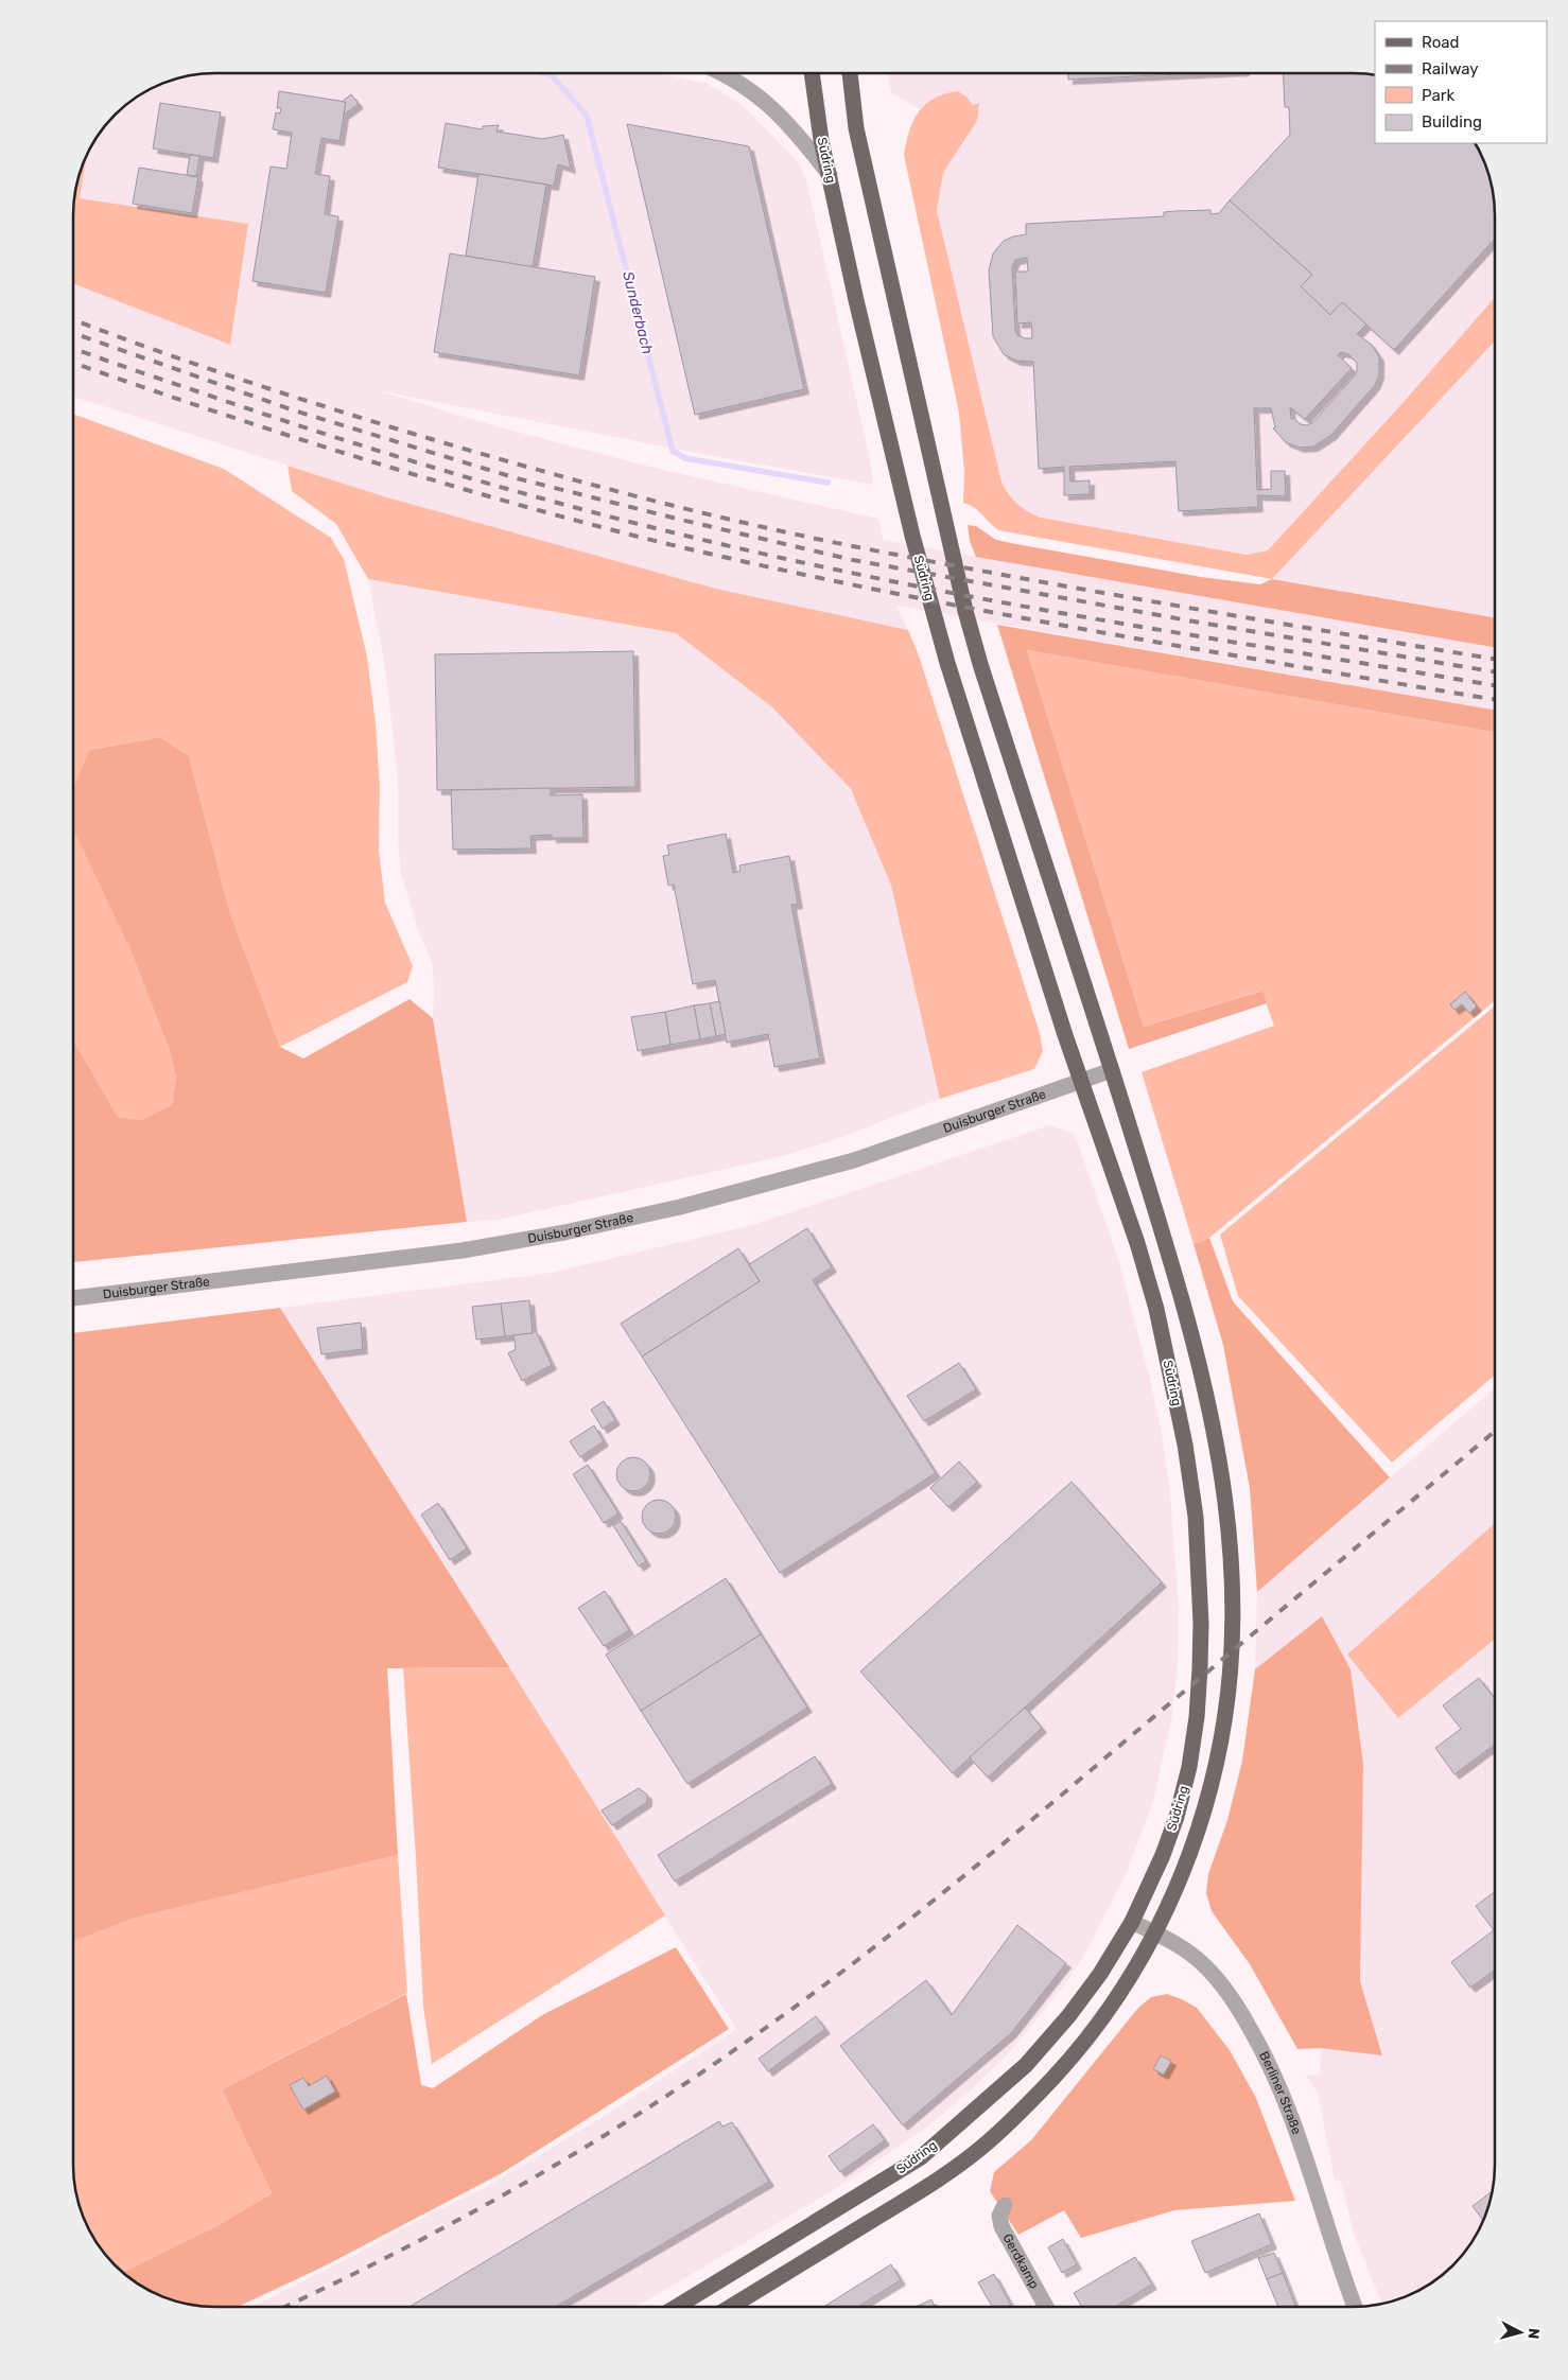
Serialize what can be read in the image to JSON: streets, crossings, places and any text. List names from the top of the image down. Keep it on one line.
{"streets":{"main road":["Südring"],"street":["Duisburger Straße","Berliner Straße","Gerdkamp"]},"crossings":[["Südring","Duisburger Straße"],["Südring","Berliner Straße"]],"water":["Sunderbach"],"legend":["Road","Railway","Park","Building"],"north":"right"}
